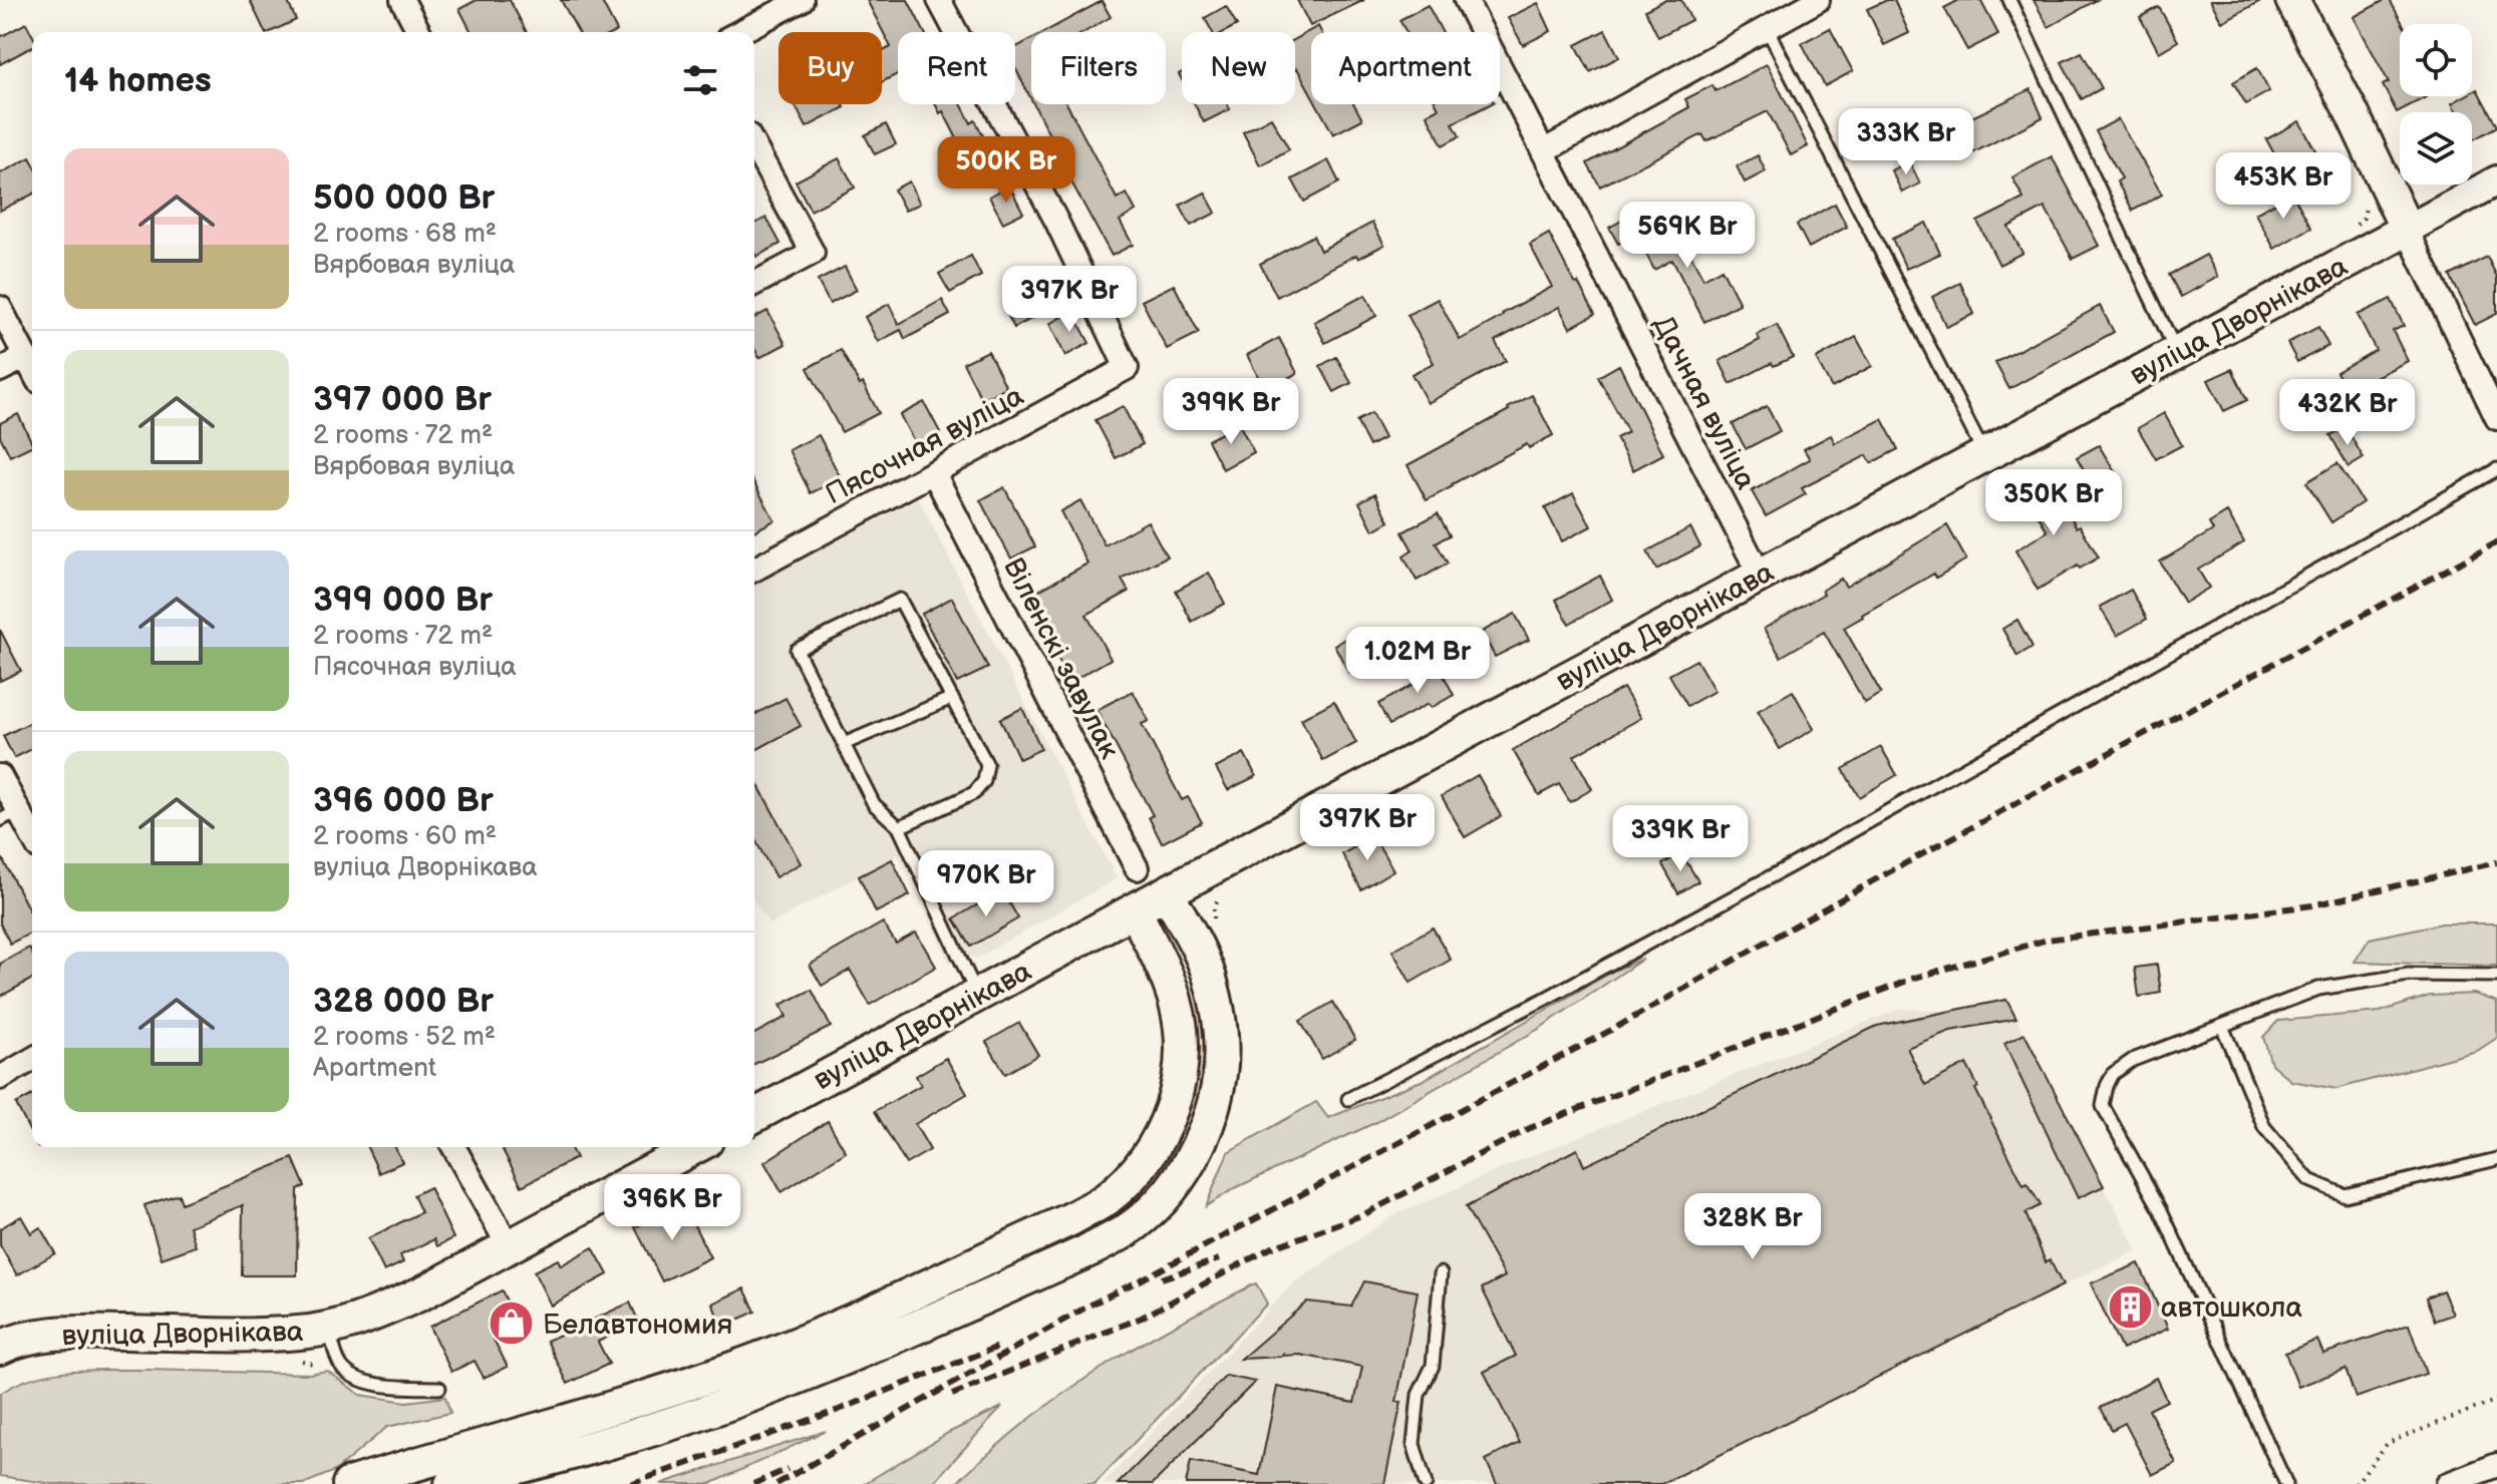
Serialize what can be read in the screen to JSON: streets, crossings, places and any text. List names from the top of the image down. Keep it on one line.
{"streets":{"main road":["вуліца Дворнікава"],"street":["Дачная вуліца","Пясочная вуліца","Віленскі завулак"]},"crossings":[["вуліца Дворнікава","Дачная вуліца"],["Пясочная вуліца","Віленскі завулак"]],"places":{"building":["автошкола"],"shop":["Белавтономия"]},"page":{"chip":["Buy","Rent","Filters","New","Apartment"],"heading":"14 homes","price":["333K Br","500K Br","453K Br","569K Br","397K Br","399K Br","432K Br","350K Br","1.02M Br","397K Br","339K Br","970K Br","396K Br","328K Br"],"list":[{"name":"500 000 Br","note":"2 rooms · 68 m² · Вярбовая вуліца"},{"name":"397 000 Br","note":"2 rooms · 72 m² · Вярбовая вуліца"},{"name":"399 000 Br","note":"2 rooms · 72 m² · Пясочная вуліца"},{"name":"396 000 Br","note":"2 rooms · 60 m² · вуліца Дворнікава"},{"name":"328 000 Br","note":"2 rooms · 52 m² · Apartment"}]}}
